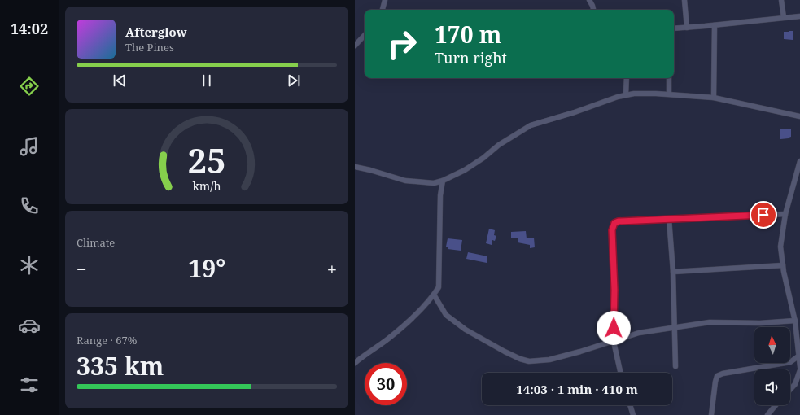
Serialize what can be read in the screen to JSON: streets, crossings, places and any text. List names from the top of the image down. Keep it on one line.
{"north":"top","page":{"tabs":"14:02","turn":["170 m","Turn right"],"song":["Afterglow","The Pines"],"tile":["Climate",["Range · 67%","335 km"]],"heat":["−","19°","+"],"limit":"30","trip":"14:03 · 1 min · 410 m","gauge":["25","km/h"]}}
